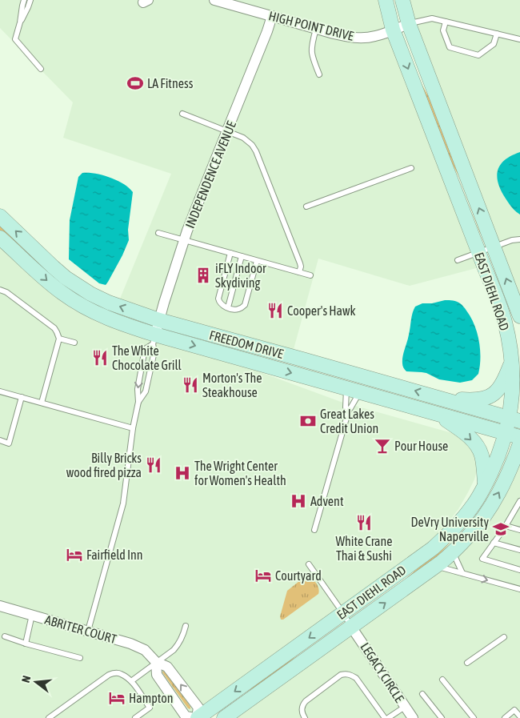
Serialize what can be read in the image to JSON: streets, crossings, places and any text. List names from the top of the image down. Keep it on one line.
{"streets":{"street":["HIGH POINT DRIVE","INDEPENDENCE AVENUE","EAST DIEHL ROAD","FREEDOM DRIVE","ABRITER COURT","LEGACY CIRCLE"]},"crossings":[["HIGH POINT DRIVE","INDEPENDENCE AVENUE"],["HIGH POINT DRIVE","EAST DIEHL ROAD"],["INDEPENDENCE AVENUE","FREEDOM DRIVE"],["EAST DIEHL ROAD","FREEDOM DRIVE"],["EAST DIEHL ROAD","ABRITER COURT"],["EAST DIEHL ROAD","LEGACY CIRCLE"]],"places":{"sports":["LA Fitness"],"building":["iFLY Indoor Skydiving"],"restaurant":["Cooper's Hawk","The White Chocolate Grill","Morton's The Steakhouse","Billy Bricks wood fired pizza","White Crane Thai & Sushi"],"bank":["Great Lakes Credit Union"],"bar":["Pour House"],"hospital":["The Wright Center for Women's Health","Advent"],"school or university":["DeVry University Naperville"],"hotel":["Fairfield Inn","Courtyard","Hampton"]},"north":"left"}
